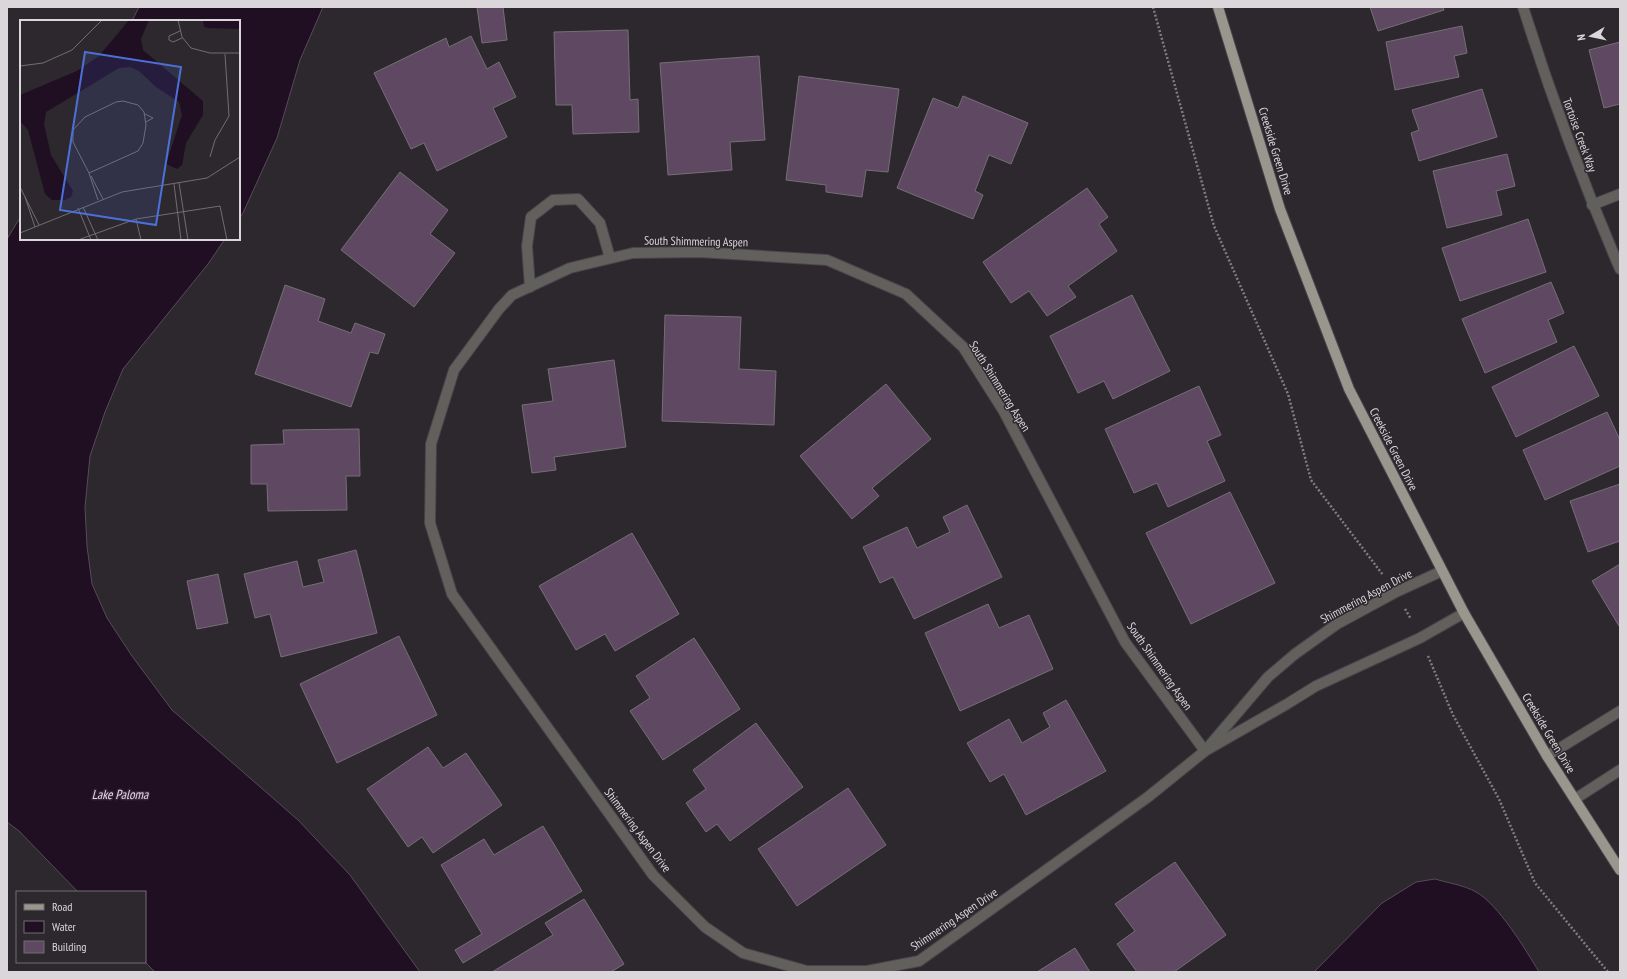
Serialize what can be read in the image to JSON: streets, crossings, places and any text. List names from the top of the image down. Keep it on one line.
{"streets":{"main road":["Creekside Green Drive"],"street":["Tortoise Creek Way","South Shimmering Aspen","Shimmering Aspen Drive"]},"crossings":[["Creekside Green Drive","Shimmering Aspen Drive"],["South Shimmering Aspen","Shimmering Aspen Drive"]],"water":["Lake Paloma"],"legend":["Road","Water","Building"],"north":"left"}
